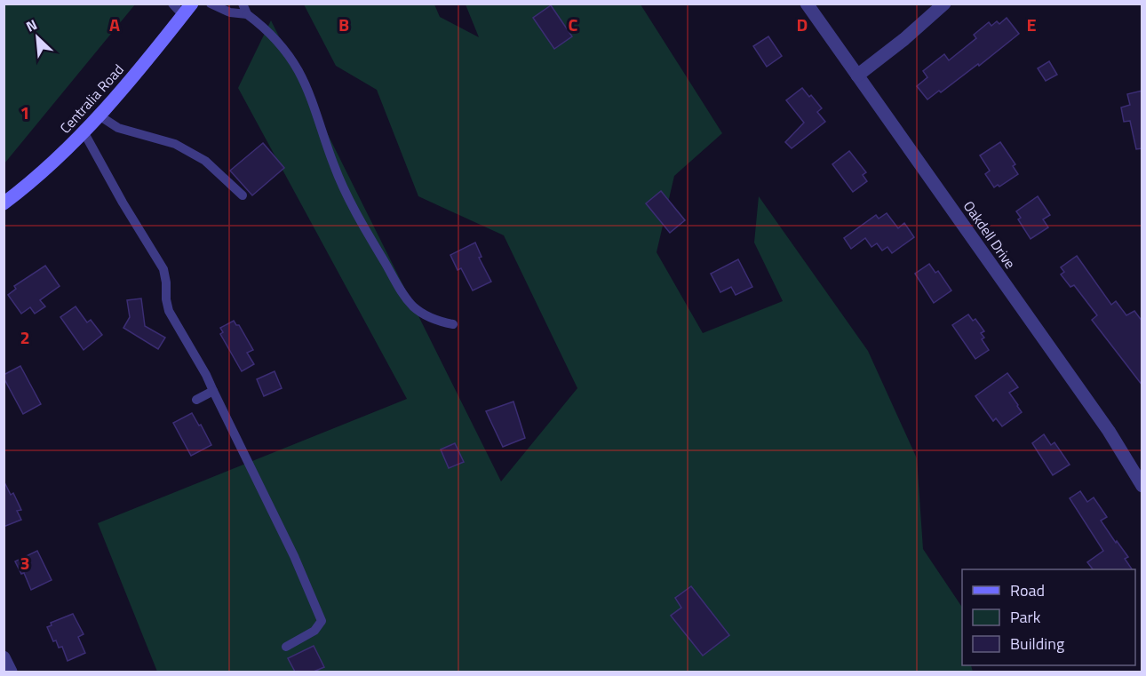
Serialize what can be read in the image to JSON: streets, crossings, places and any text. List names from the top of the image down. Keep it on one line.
{"streets":{"main road":["Centralia Road"],"street":["Oakdell Drive"]},"legend":["Road","Park","Building"],"north":"top left","grid":{"columns":["A","B","C","D","E"],"rows":["1","2","3"]}}
